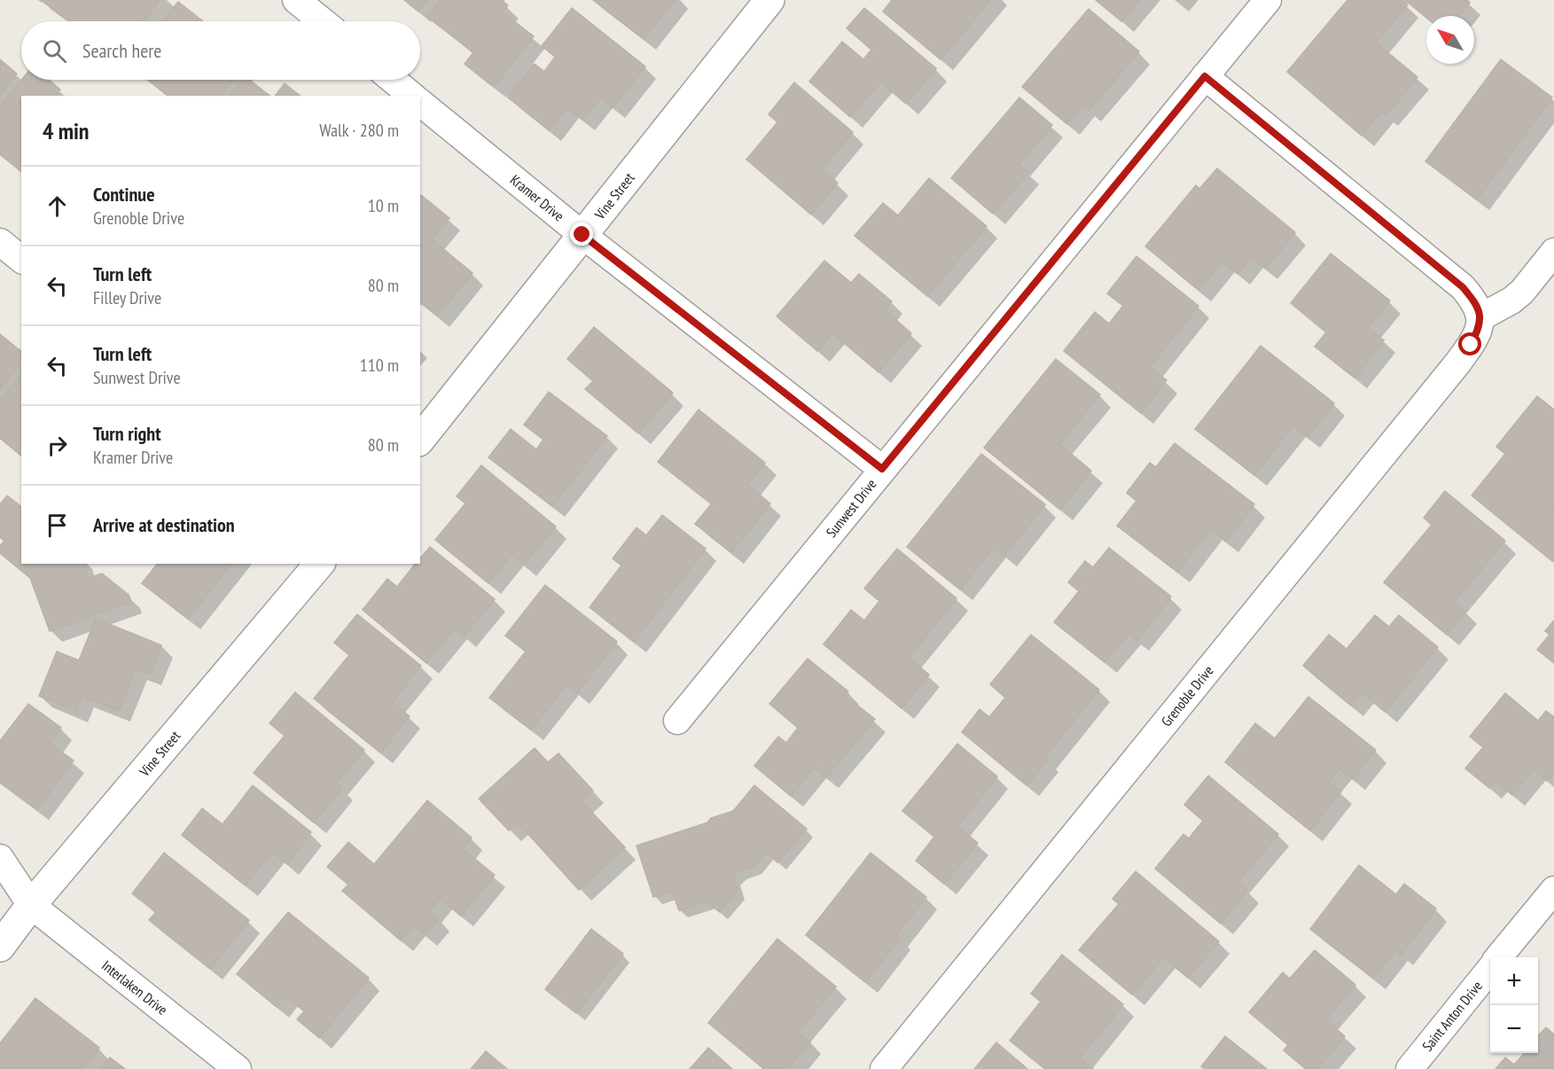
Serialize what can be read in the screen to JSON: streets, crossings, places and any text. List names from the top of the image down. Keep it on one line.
{"streets":{"street":["Vine Street","Kramer Drive","Sunwest Drive","Grenoble Drive","Interlaken Drive","Saint Anton Drive"]},"crossings":[["Vine Street","Kramer Drive"],["Vine Street","Interlaken Drive"],["Kramer Drive","Sunwest Drive"]],"north":"top left","page":{"search":"Search here","heading":["4 min","Walk · 280 m"],"list":[["Continue","Grenoble Drive","10 m"],["Turn left","Filley Drive","80 m"],["Turn left","Sunwest Drive","110 m"],["Turn right","Kramer Drive","80 m"],"Arrive at destination"],"map_buttons":["+","−"]}}
